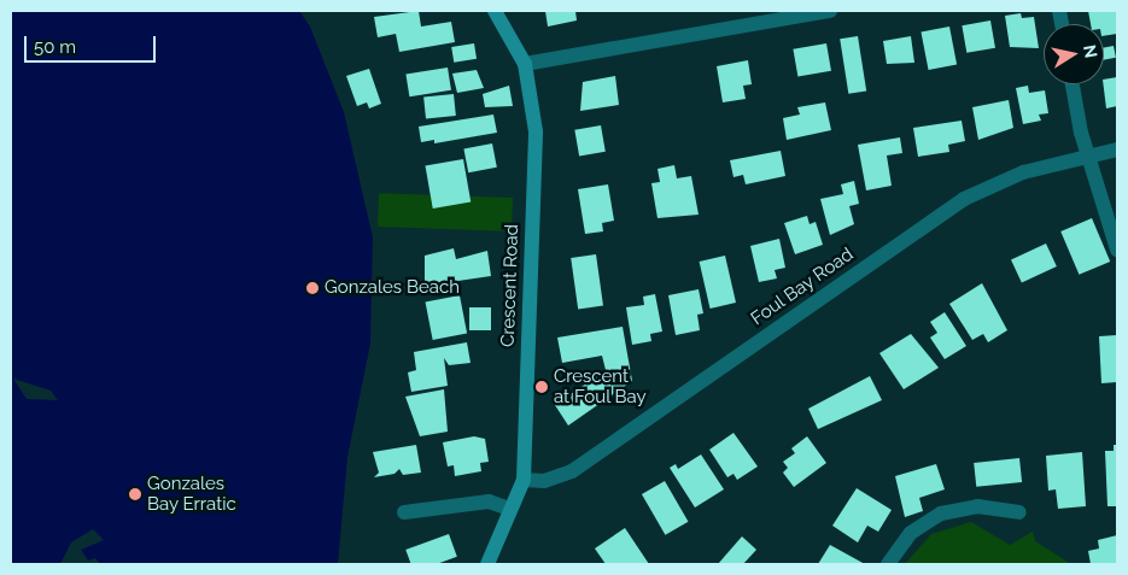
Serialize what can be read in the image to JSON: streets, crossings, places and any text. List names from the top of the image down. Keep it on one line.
{"streets":{"main road":["Crescent Road"],"street":["Foul Bay Road"]},"crossings":[["Crescent Road","Foul Bay Road"]],"places":["Gonzales Beach","Crescent at Foul Bay","Gonzales Bay Erratic"],"scale_bar":"50 m","north":"right"}
